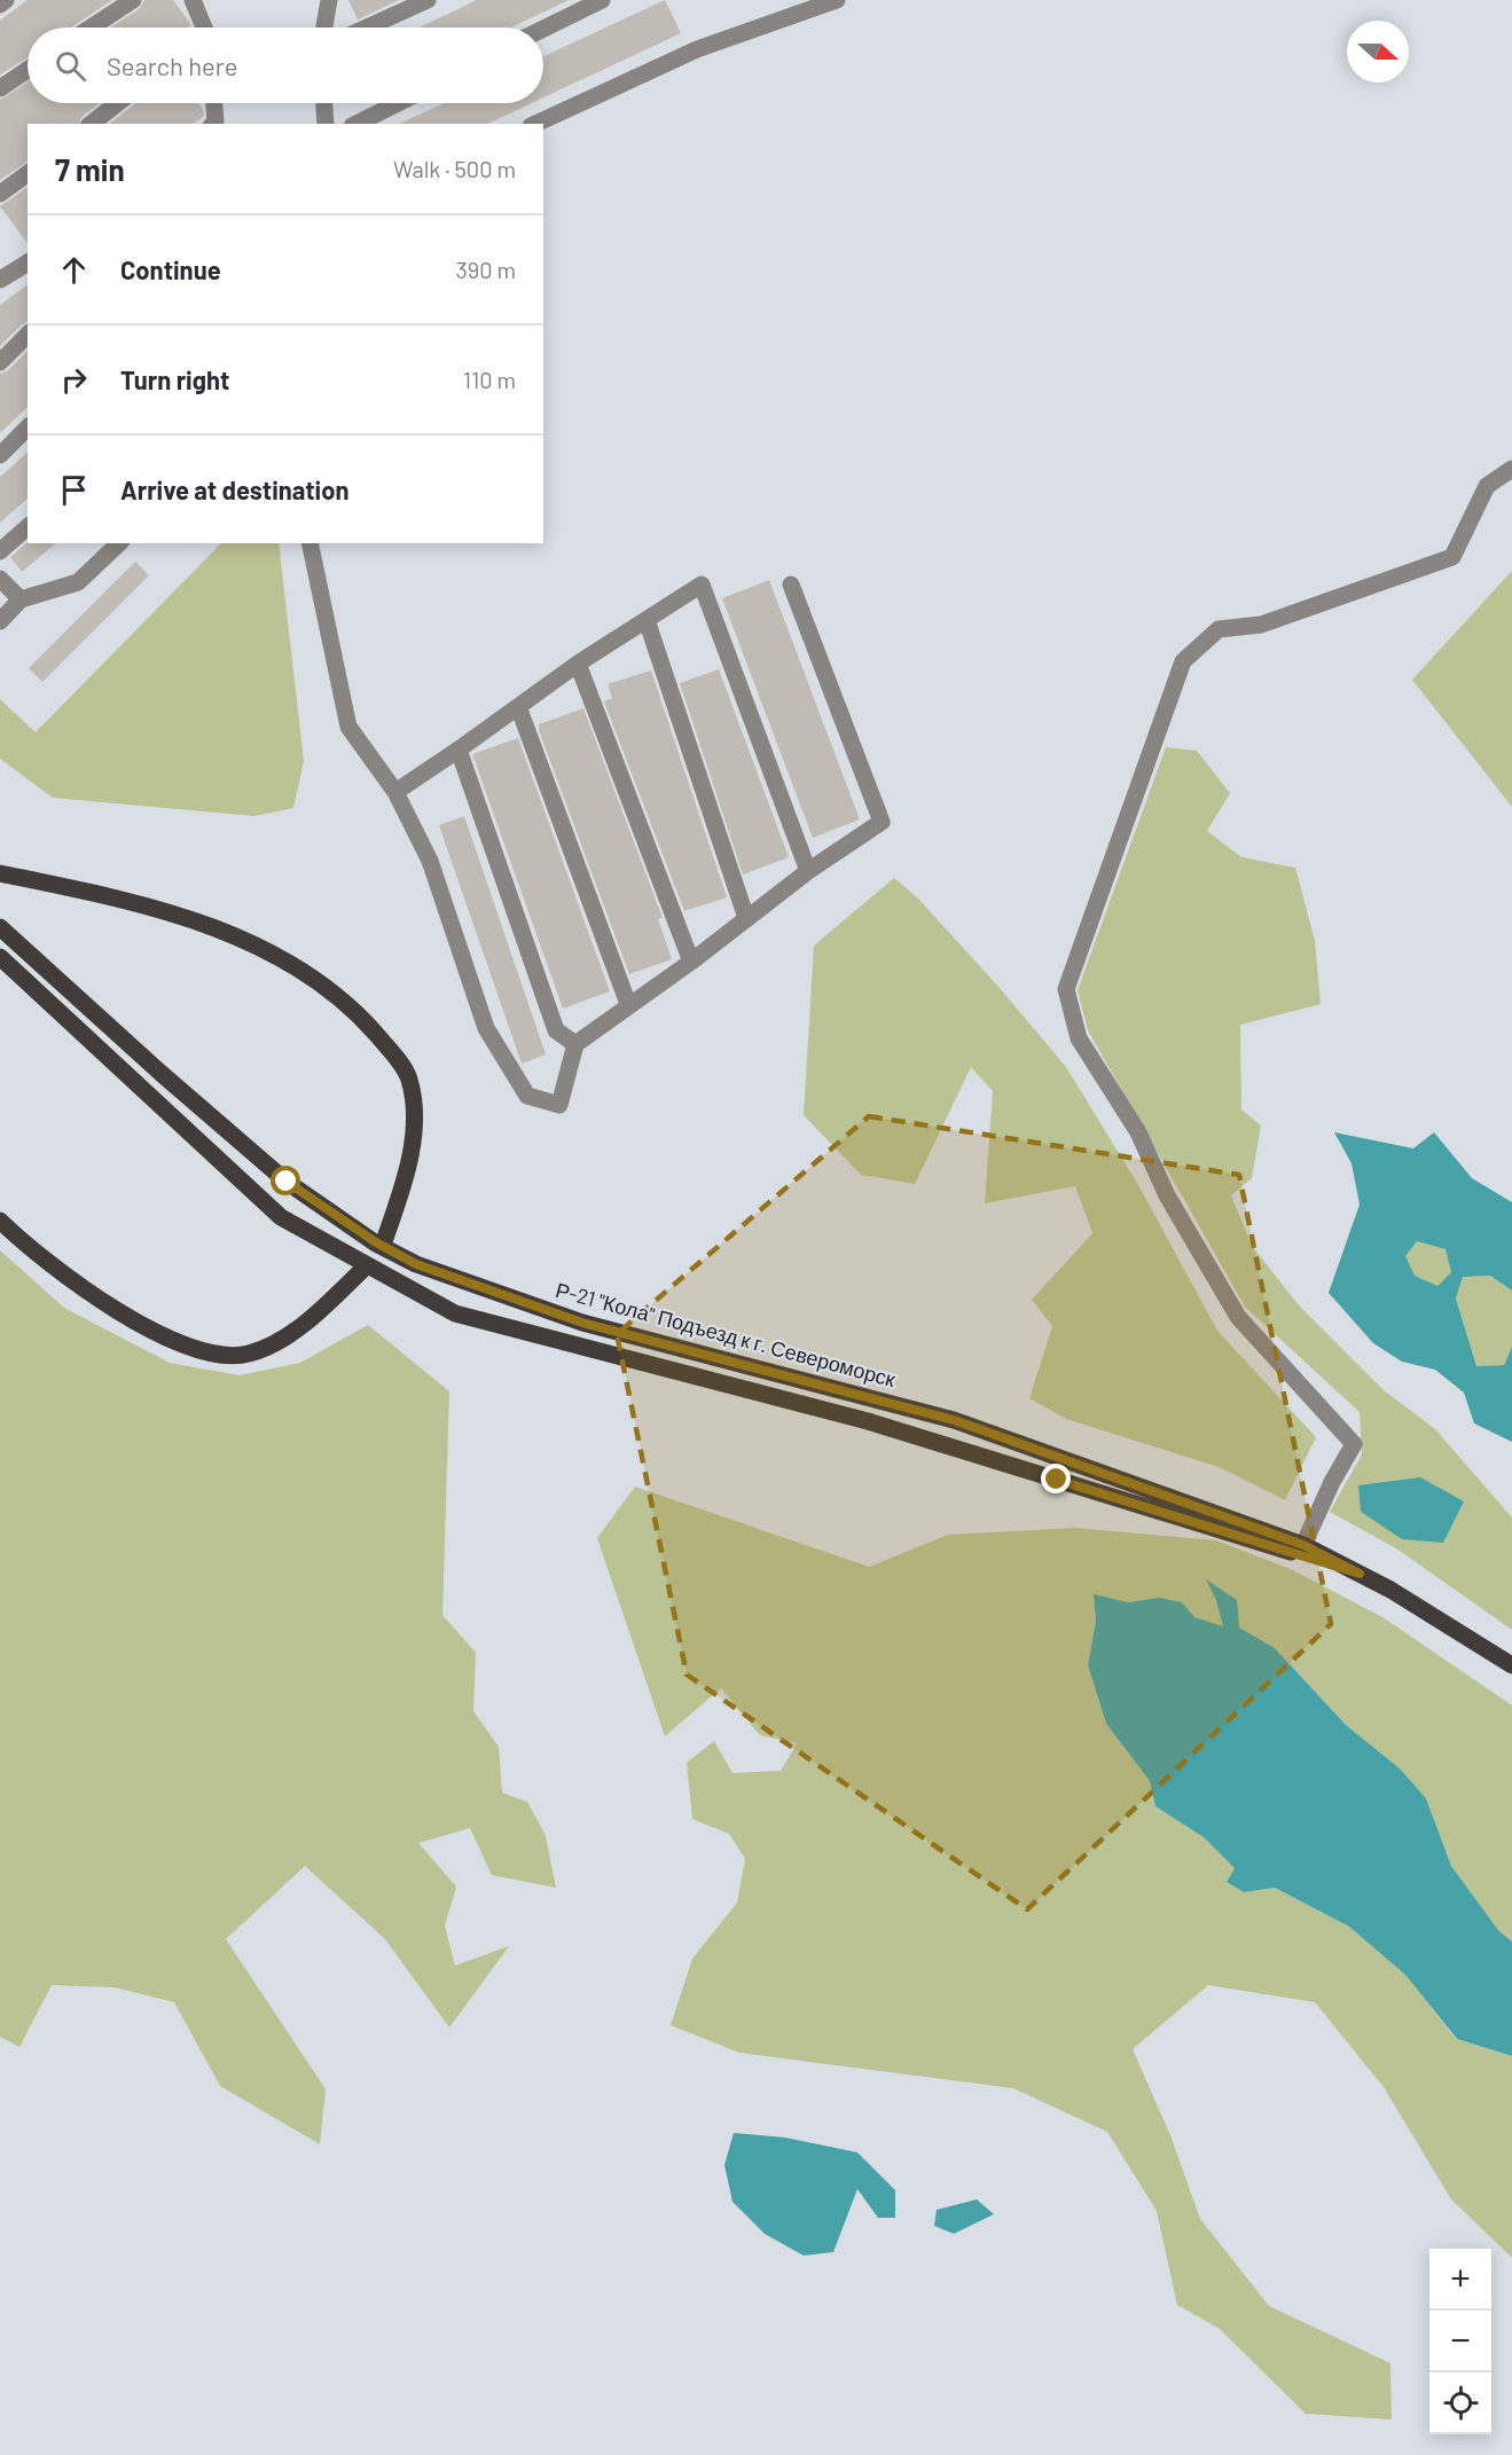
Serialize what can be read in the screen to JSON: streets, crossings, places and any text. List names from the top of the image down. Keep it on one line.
{"streets":{"main road":["Р-21 \"Кола\" Подъезд к г. Североморск"]},"north":"right","page":{"search":"Search here","heading":["7 min","Walk · 500 m"],"list":[["Continue","390 m"],["Turn right","110 m"],"Arrive at destination"],"map_buttons":["+","−"]}}
